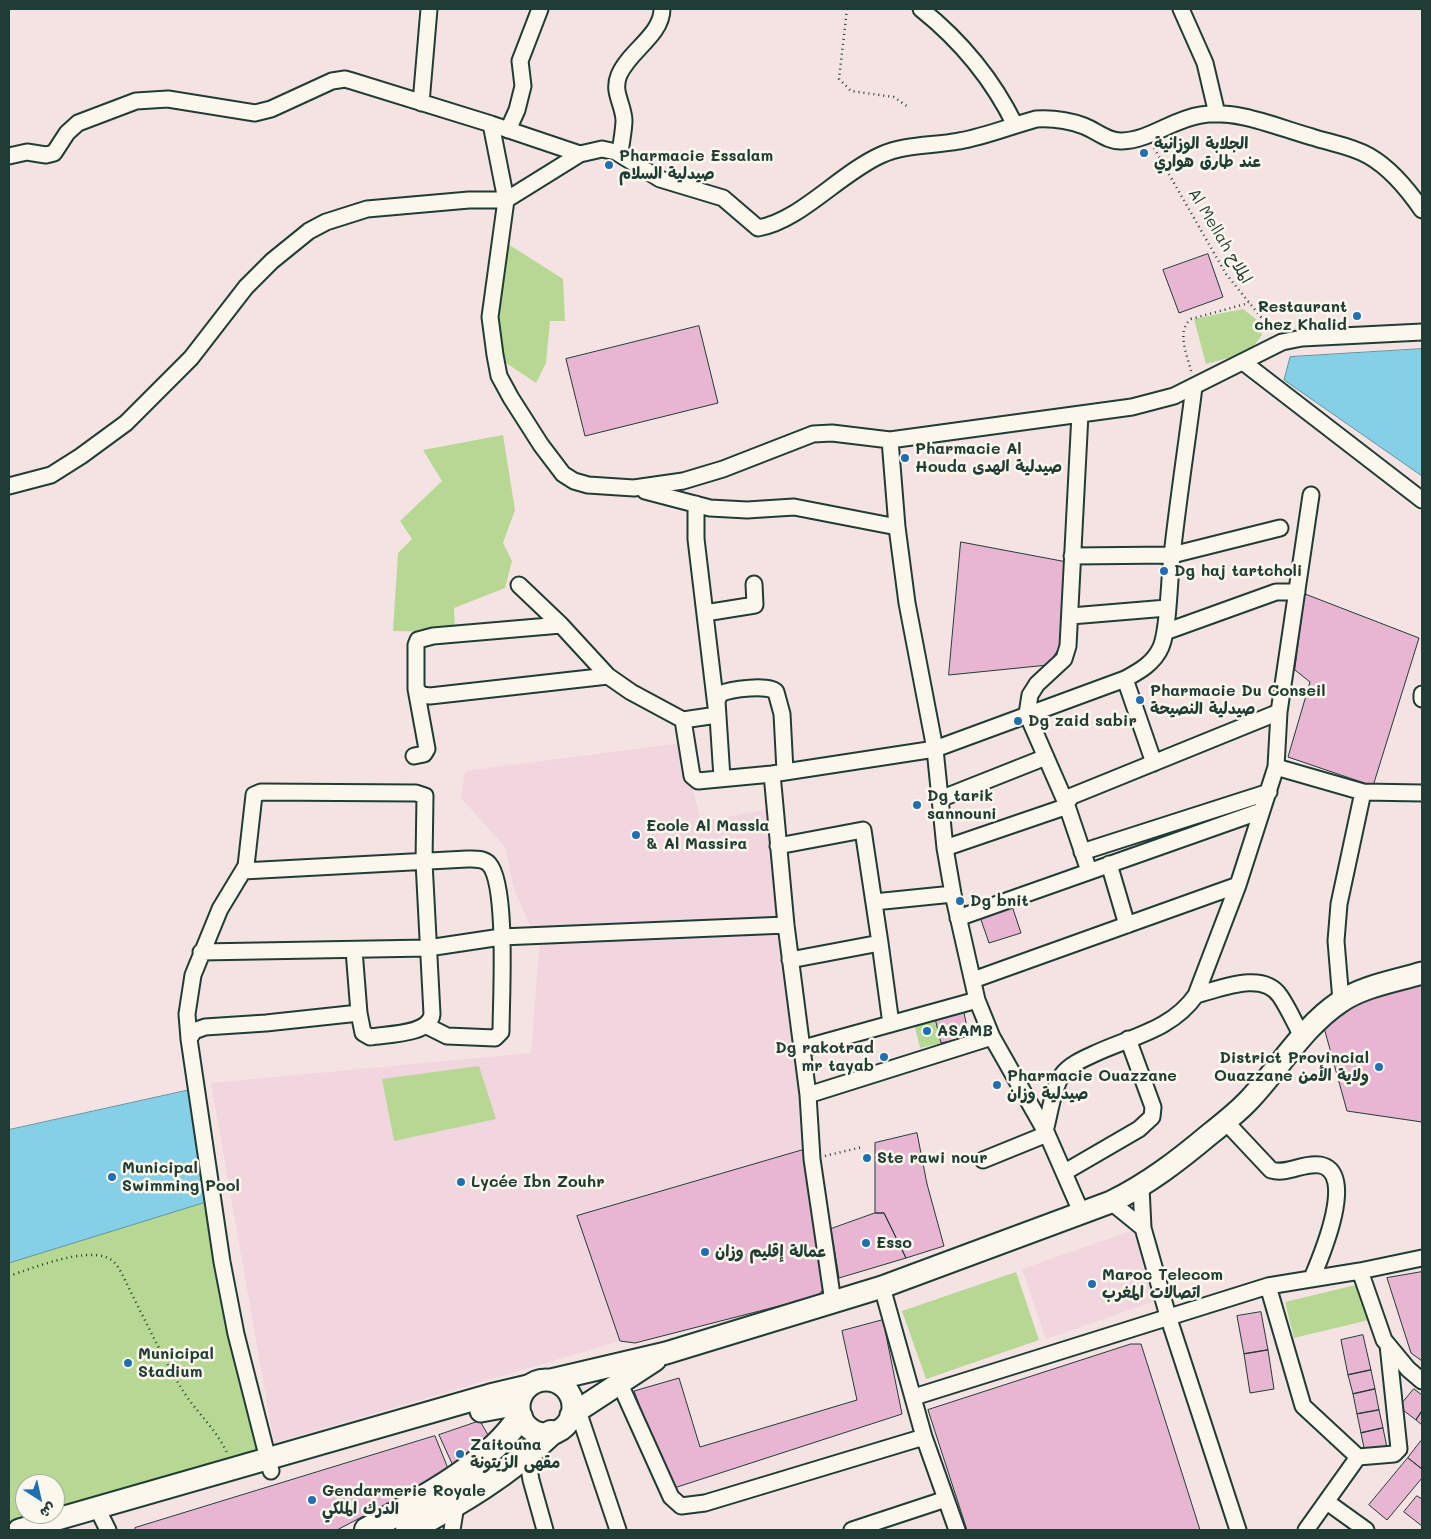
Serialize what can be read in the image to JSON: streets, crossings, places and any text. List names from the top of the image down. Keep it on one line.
{"streets":{"path":["Al Mellah الملاح"]},"places":["الجلابة الوزانية عند طارق هواري","Pharmacie Essalam صيدلية السلام","Restaurant chez Khalid","Pharmacie Al Houda صيدلية الهدى","Dg haj tartcholi","Pharmacie Du Conseil صيدلية النصيحة","Dg zaid sabir","Dg tarik sannouni","Ecole Al Massla & Al Massira","Dg bnit","ASAMB","Dg rakotrad mr tayab","District Provincial Ouazzane ولاية الأمن","Pharmacie Ouazzane صيدلية وزان","Ste rawi nour","Municipal Swimming Pool","Lycée Ibn Zouhr","Esso","عمالة إقليم وزان","Maroc Telecom اتصالات المغرب","Municipal Stadium","Zaitouna مقهى الزيتونة","Gendarmerie Royale الدرك الملكي"],"north":"bottom right"}
